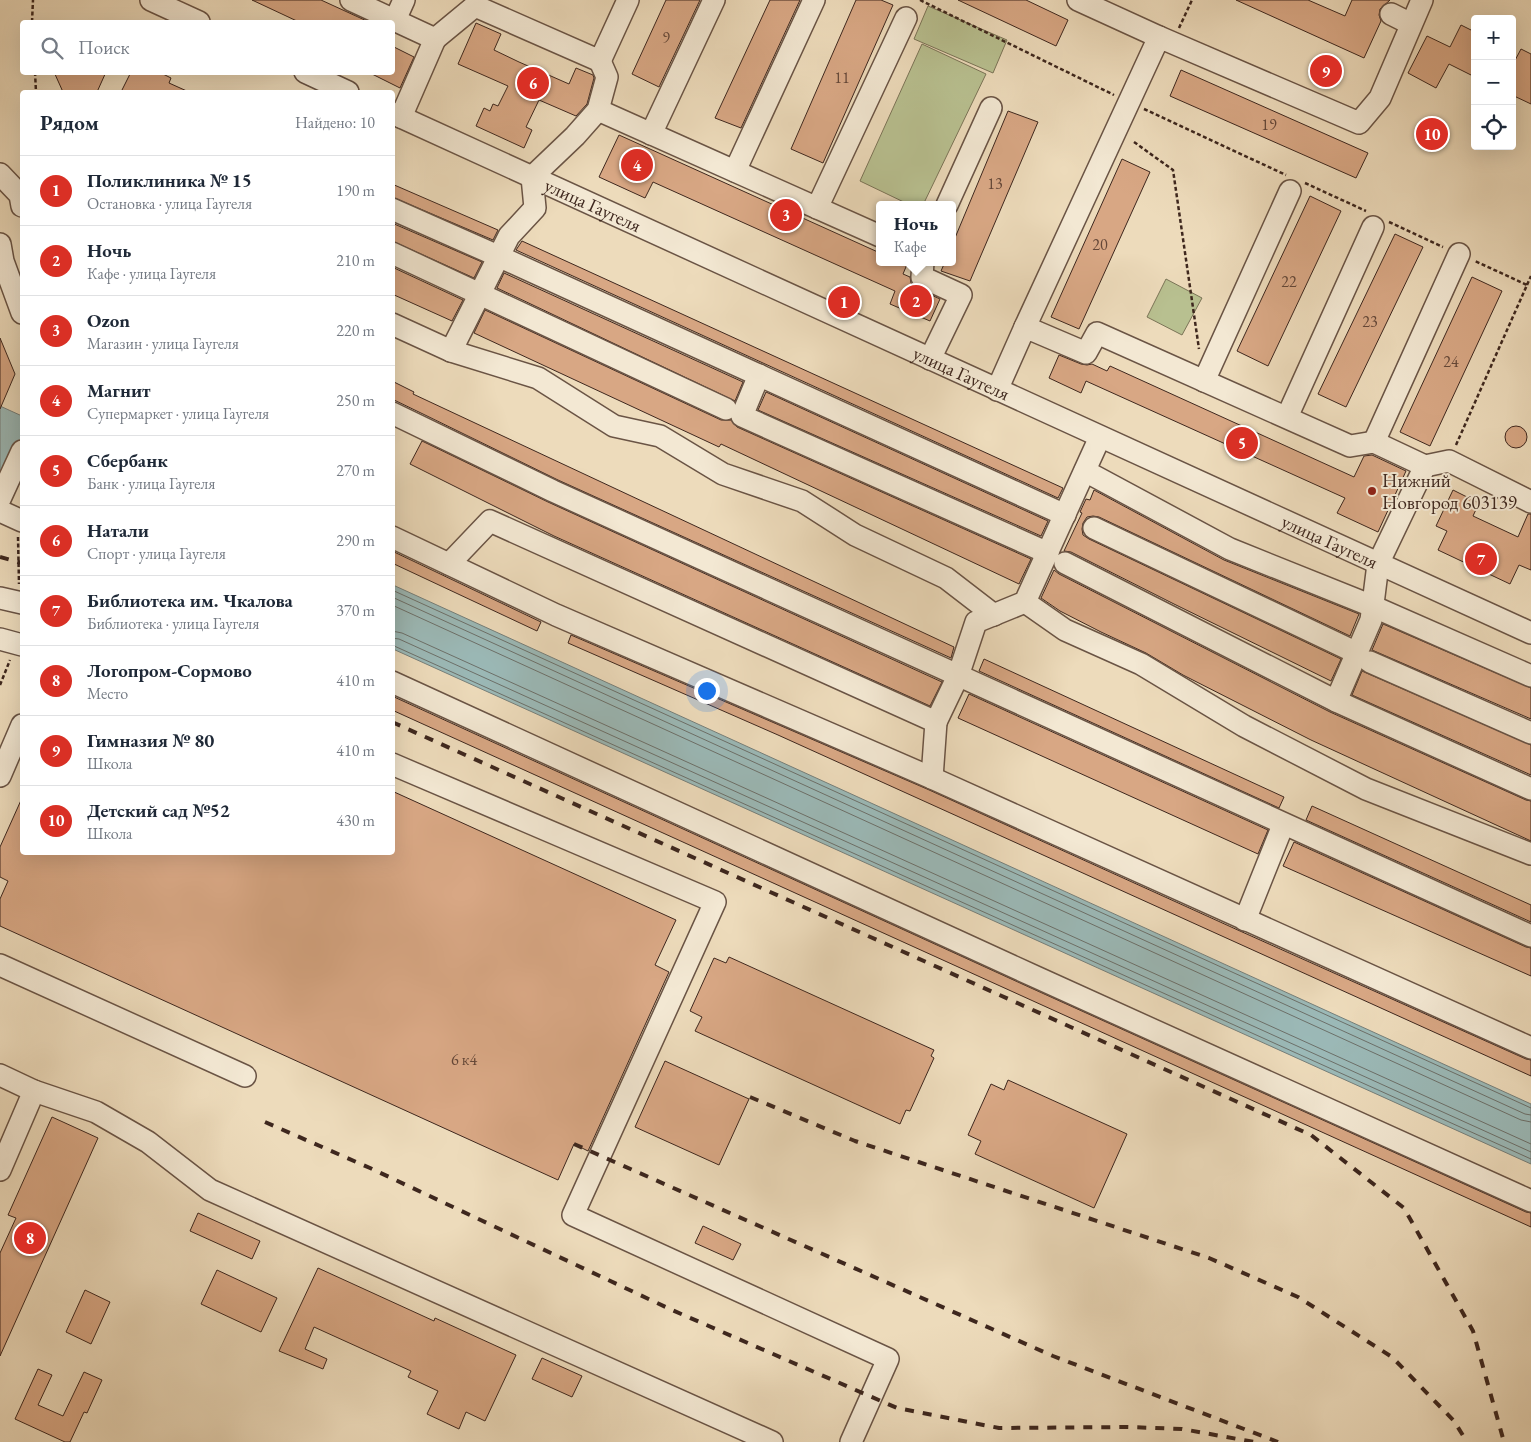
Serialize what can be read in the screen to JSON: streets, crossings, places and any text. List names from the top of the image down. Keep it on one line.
{"streets":{"street":["улица Гаугеля"]},"places":["Нижний Новгород 603139"],"house_numbers":["9","11","19","13","20","22","23","24","6 к4"],"page":{"map_buttons":["+","−"],"search":"Поиск","pins":["9","6","10","4","3","2","1","5","7","8"],"heading":["Рядом","Найдено: 10"],"list":[{"mark":"1","name":"Поликлиника № 15","note":"Остановка · улица Гаугеля","value":"190 m"},{"mark":"2","name":"Ночь","note":"Кафе · улица Гаугеля","value":"210 m"},{"mark":"3","name":"Ozon","note":"Магазин · улица Гаугеля","value":"220 m"},{"mark":"4","name":"Магнит","note":"Супермаркет · улица Гаугеля","value":"250 m"},{"mark":"5","name":"Сбербанк","note":"Банк · улица Гаугеля","value":"270 m"},{"mark":"6","name":"Натали","note":"Спорт · улица Гаугеля","value":"290 m"},{"mark":"7","name":"Библиотека им. Чкалова","note":"Библиотека · улица Гаугеля","value":"370 m"},{"mark":"8","name":"Логопром-Сормово","note":"Место","value":"410 m"},{"mark":"9","name":"Гимназия № 80","note":"Школа","value":"410 m"},{"mark":"10","name":"Детский сад №52","note":"Школа","value":"430 m"}],"popup":["Ночь","Кафе"]}}
